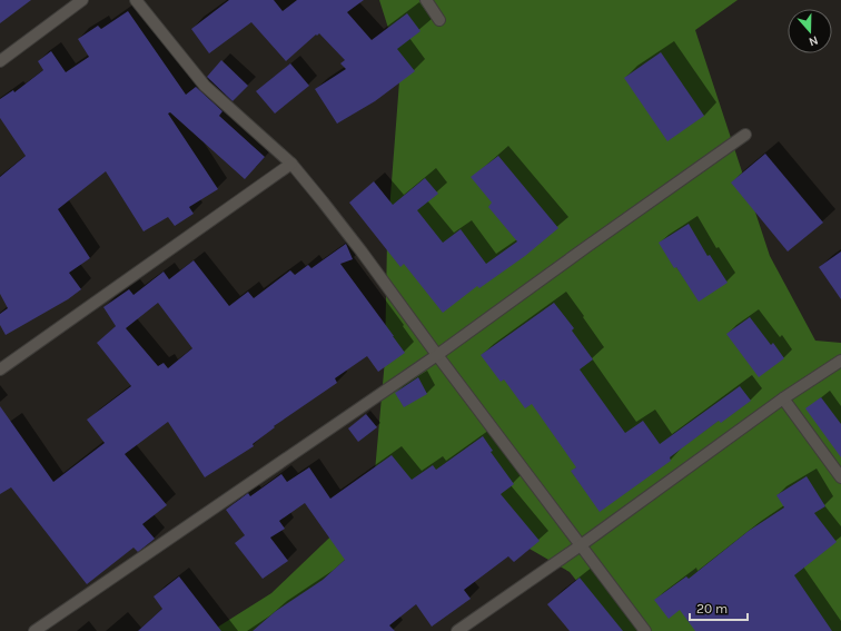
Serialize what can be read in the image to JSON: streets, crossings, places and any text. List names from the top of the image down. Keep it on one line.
{"scale_bar":"20 m","north":"bottom"}
